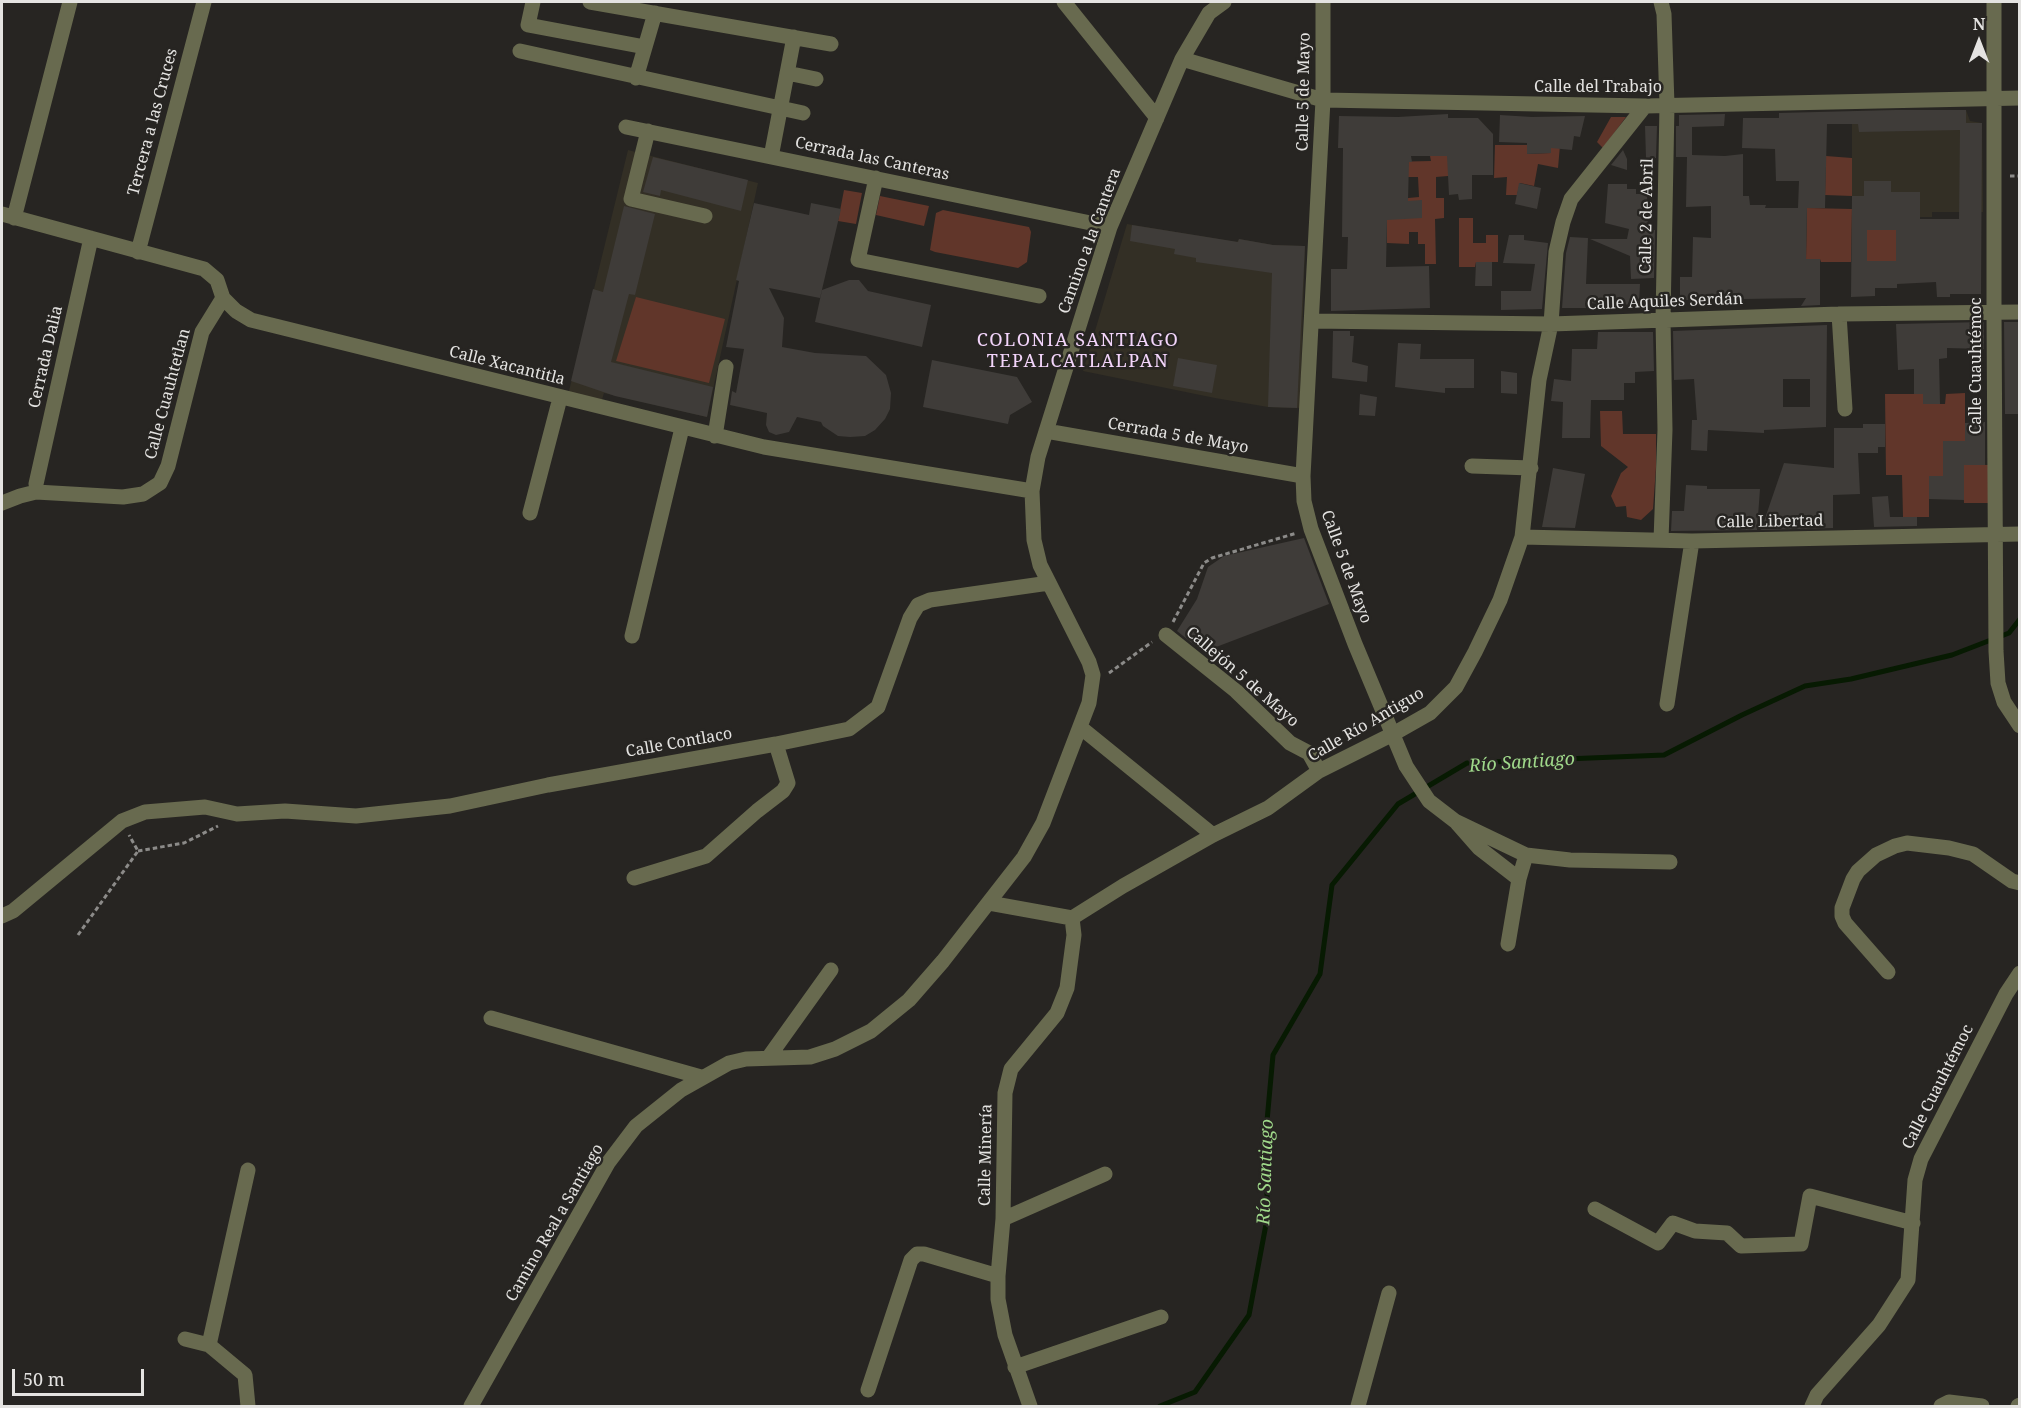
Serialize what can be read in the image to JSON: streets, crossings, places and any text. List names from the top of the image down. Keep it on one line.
{"streets":{"street":["Calle del Trabajo","Calle 5 de Mayo","Tercera a las Cruces","Cerrada las Canteras","Calle 2 de Abril","Camino a la Cantera","Calle Aquiles Serdán","Cerrada Dalia","Calle Xacantitla","Calle Cuauhtémoc","Calle Cuauhtetlan","Cerrada 5 de Mayo","Calle Libertad","Callejón 5 de Mayo","Calle Río Antiguo","Calle Contlaco","Calle Minería","Camino Real a Santiago"]},"crossings":[["Calle del Trabajo","Calle 5 de Mayo"],["Calle del Trabajo","Calle 2 de Abril"],["Calle del Trabajo","Camino a la Cantera"],["Calle del Trabajo","Calle Cuauhtémoc"],["Calle del Trabajo","Calle Río Antiguo"],["Calle 5 de Mayo","Calle Aquiles Serdán"],["Calle 5 de Mayo","Cerrada 5 de Mayo"],["Calle 5 de Mayo","Callejón 5 de Mayo"],["Calle 5 de Mayo","Calle Río Antiguo"],["Tercera a las Cruces","Calle Xacantitla"],["Cerrada las Canteras","Camino a la Cantera"],["Calle 2 de Abril","Calle Aquiles Serdán"],["Calle 2 de Abril","Calle Libertad"],["Camino a la Cantera","Calle Xacantitla"],["Camino a la Cantera","Cerrada 5 de Mayo"],["Camino a la Cantera","Callejón 5 de Mayo"],["Camino a la Cantera","Calle Contlaco"],["Camino a la Cantera","Camino Real a Santiago"],["Calle Aquiles Serdán","Calle Cuauhtémoc"],["Calle Aquiles Serdán","Calle Río Antiguo"],["Cerrada Dalia","Calle Xacantitla"],["Calle Xacantitla","Calle Cuauhtetlan"],["Calle Cuauhtémoc","Calle Libertad"],["Calle Libertad","Calle Río Antiguo"],["Callejón 5 de Mayo","Calle Río Antiguo"],["Calle Río Antiguo","Calle Minería"]],"districts":["COLONIA SANTIAGO TEPALCATLALPAN"],"water":["Río Santiago"],"scale_bar":"50 m","north":"top"}
